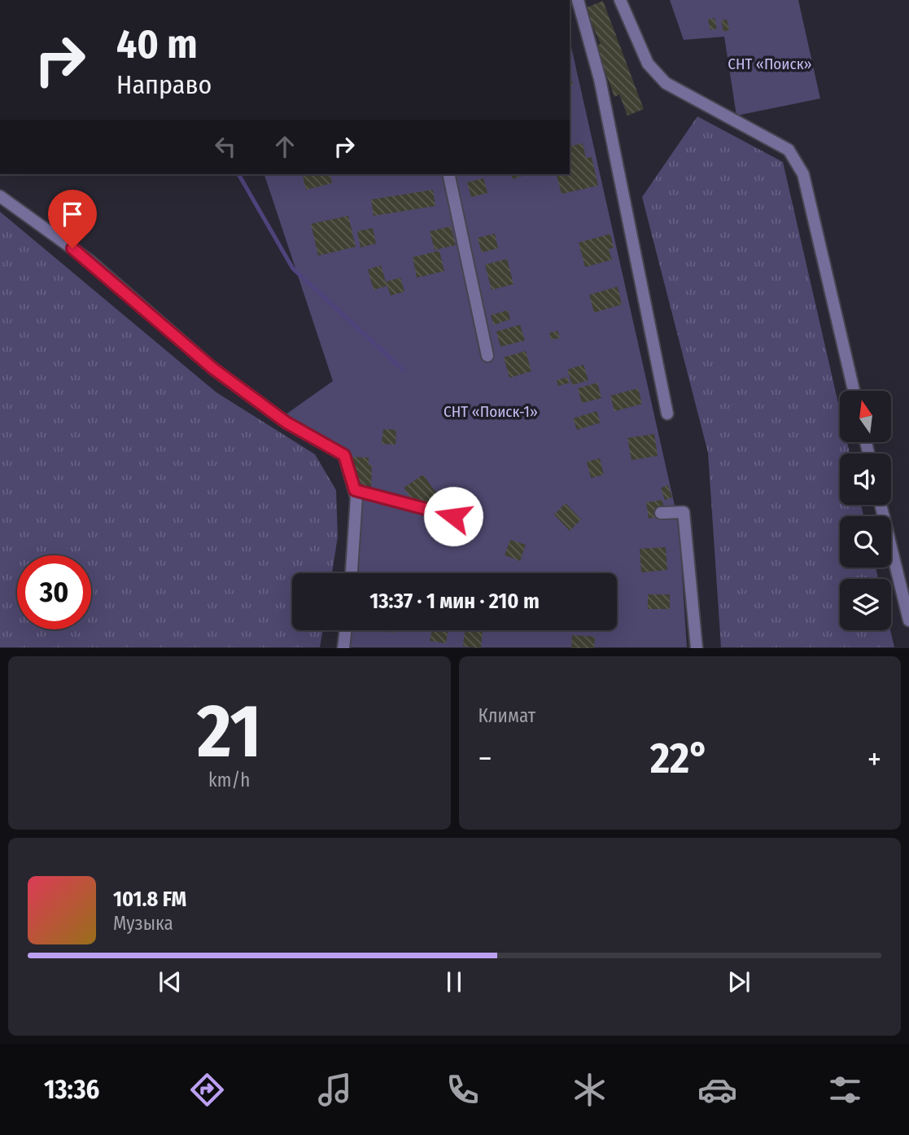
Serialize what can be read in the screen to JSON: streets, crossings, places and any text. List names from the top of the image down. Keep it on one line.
{"parks":["СНТ «Поиск»","СНТ «Поиск-1»"],"north":"top","page":{"turn":["40 m","Направо"],"limit":"30","trip":"13:37 · 1 мин · 210 m","tile":[["21","km/h"],"Климат"],"heat":["−","22°","+"],"song":["101.8 FM","Музыка"],"tabs":"13:36"}}
